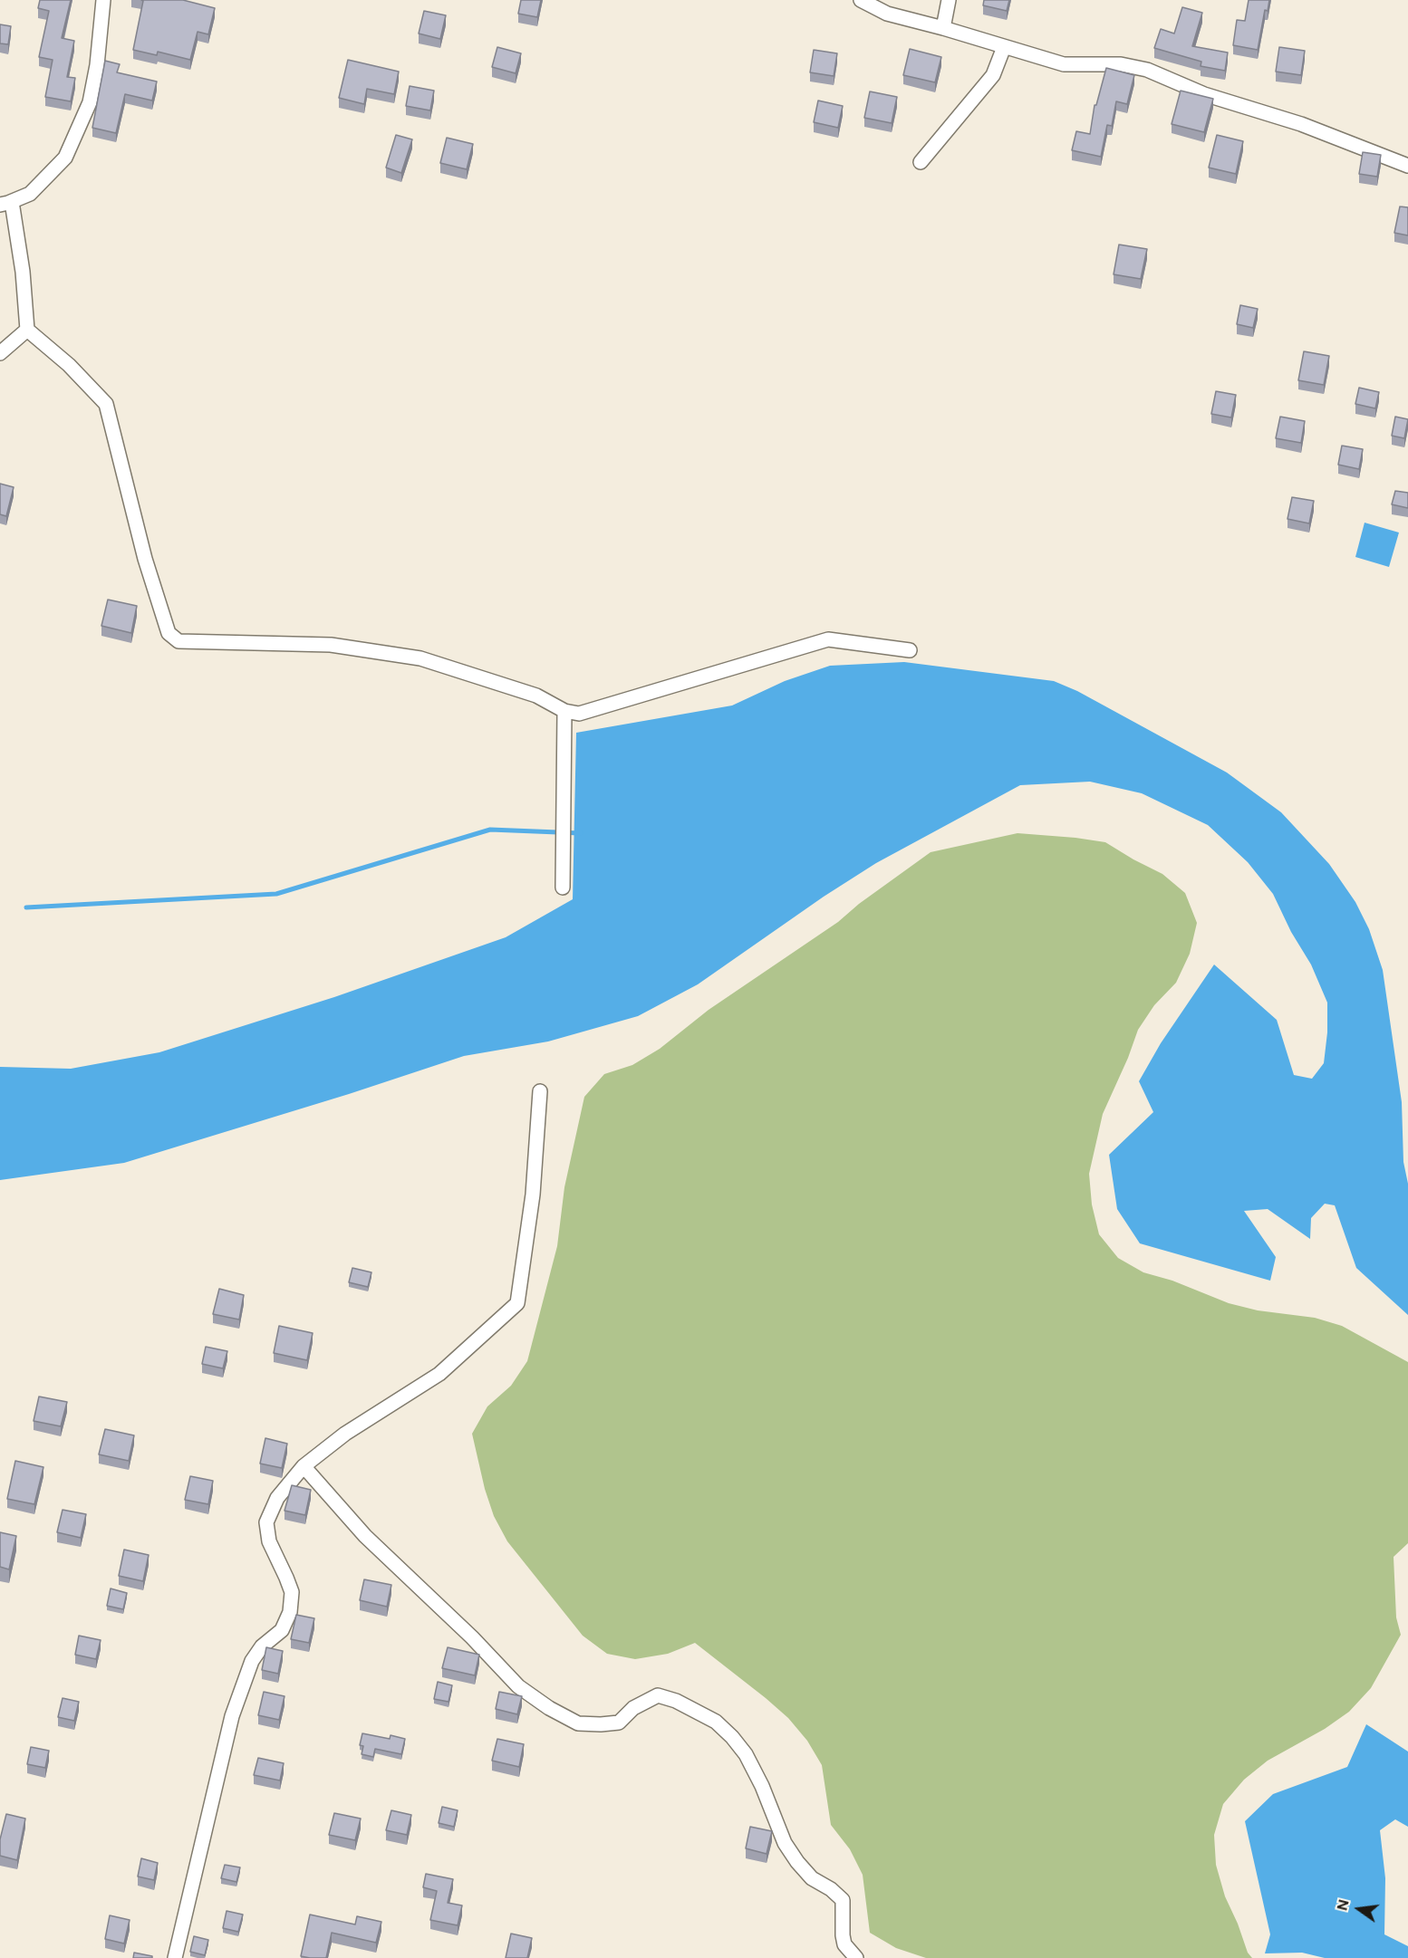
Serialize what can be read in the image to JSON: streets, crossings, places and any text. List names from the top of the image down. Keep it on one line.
{"north":"left"}
